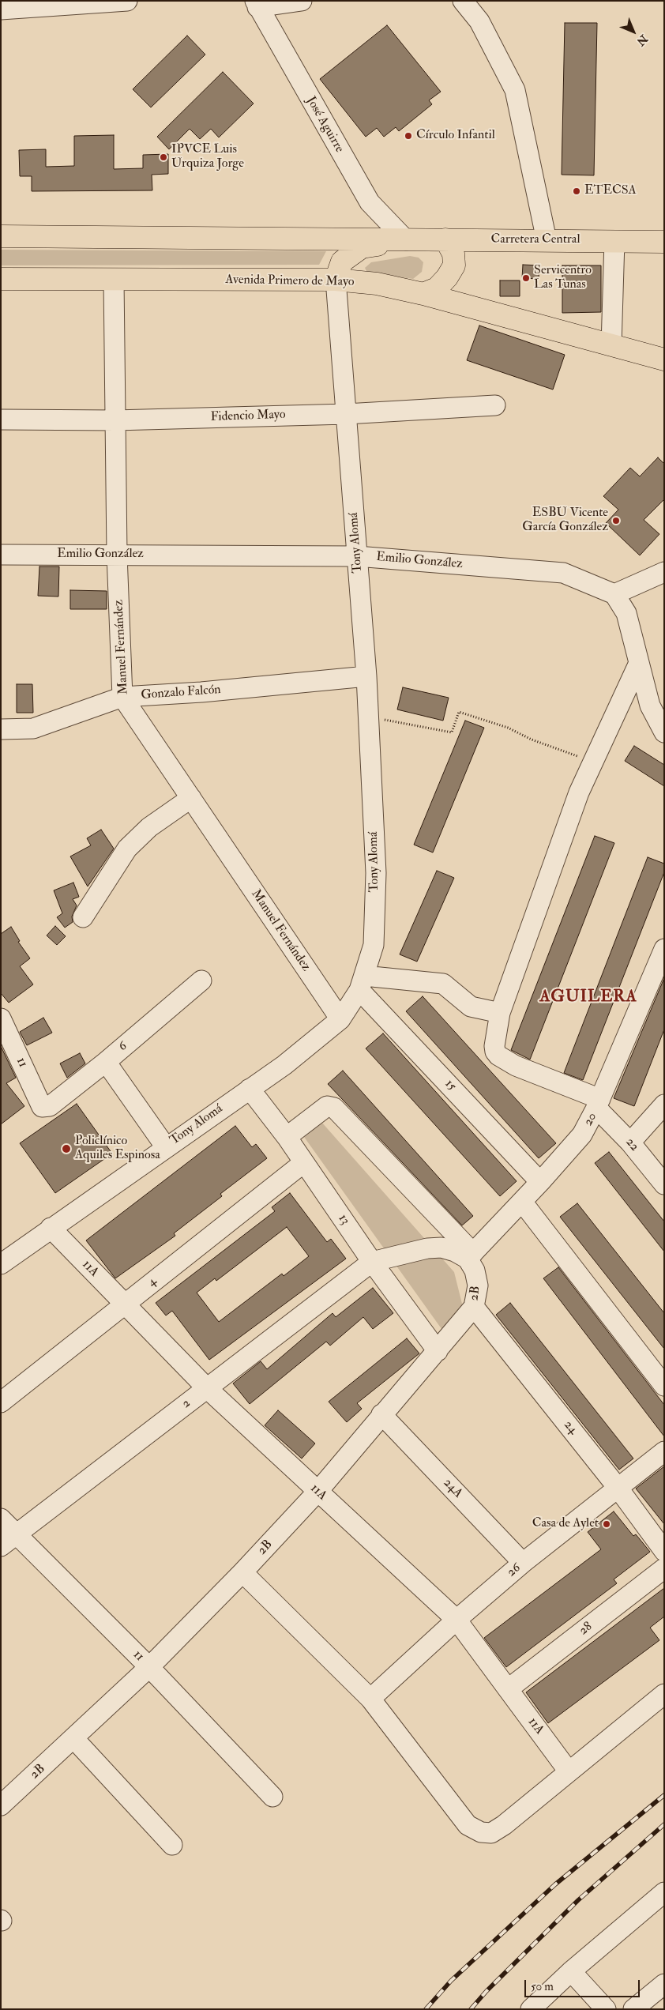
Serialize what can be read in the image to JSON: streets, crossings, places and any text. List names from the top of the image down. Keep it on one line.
{"streets":{"main road":["Carretera Central","Avenida Primero de Mayo"],"street":["José Aguirre","Fidencio Mayo","Tony Alomá","Emilio González","Manuel Fernández","Gonzalo Falcón","6","11","15","20","22","13","11A","4","2B","2","24","24A","26","28"]},"crossings":[["José Aguirre","Carretera Central"],["Avenida Primero de Mayo","Tony Alomá"],["Avenida Primero de Mayo","Manuel Fernández"],["Fidencio Mayo","Tony Alomá"],["Fidencio Mayo","Manuel Fernández"],["Tony Alomá","Emilio González"],["Tony Alomá","Manuel Fernández"],["Tony Alomá","Gonzalo Falcón"],["Tony Alomá","15"],["Tony Alomá","13"],["Tony Alomá","11A"],["Emilio González","Manuel Fernández"],["Manuel Fernández","Gonzalo Falcón"],["6","11"],["11","2B"],["11","2"],["15","20"],["20","22"],["20","2B"],["13","4"],["13","2B"],["13","2"],["11A","4"],["11A","2B"],["11A","2"],["11A","26"],["11A","28"],["2B","24"],["2B","24A"],["24","26"],["24A","26"]],"districts":["AGUILERA"],"places":["Círculo Infantil","IPVCE Luis Urquiza Jorge","ETECSA","Servicentro Las Tunas","ESBU Vicente García González","Policlínico Aquiles Espinosa","Casa de Aylet"],"scale_bar":"50 m","north":"bottom right"}
